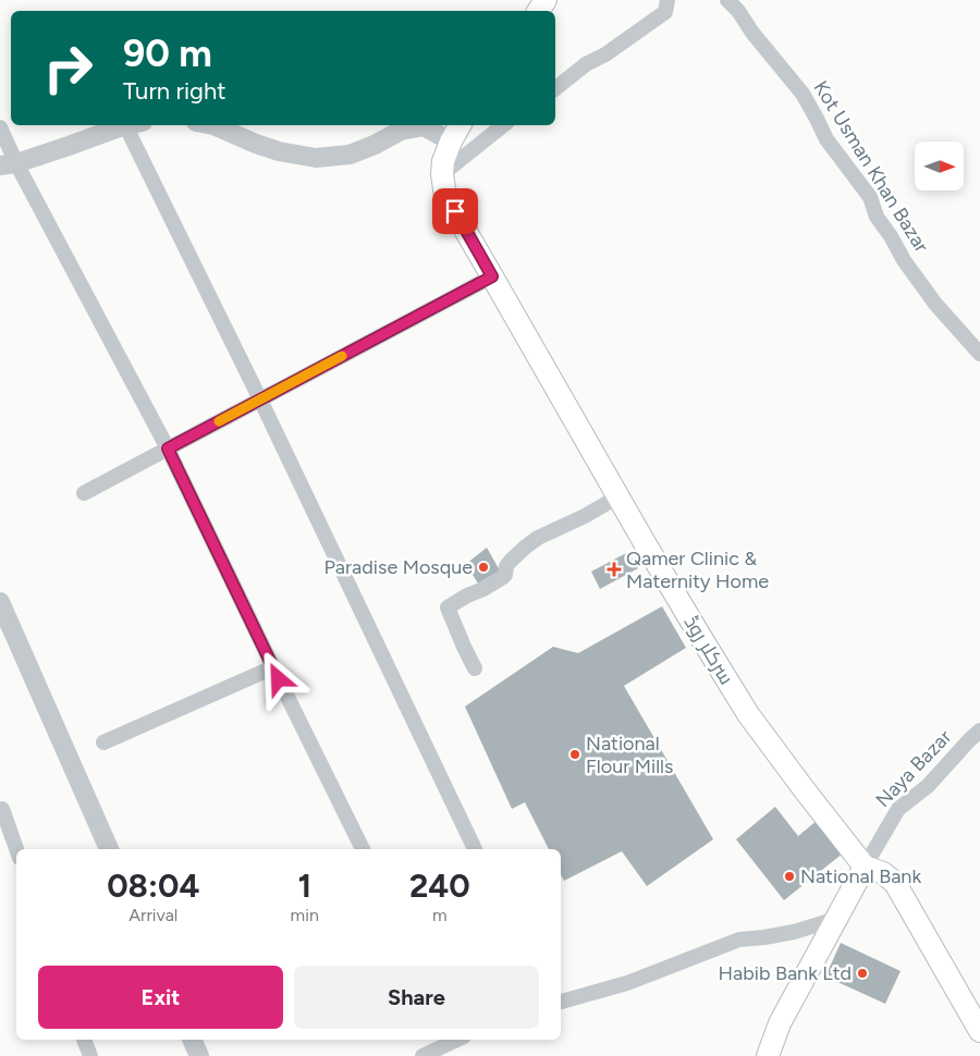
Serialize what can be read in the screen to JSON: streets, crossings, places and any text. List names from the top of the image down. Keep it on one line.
{"streets":{"main road":["سرکلر روڈ"],"street":["Kot Usman Khan Bazar","Naya Bazar"]},"crossings":[["سرکلر روڈ","Naya Bazar"]],"places":{"other":["Paradise Mosque","National Flour Mills","National Bank","Habib Bank Ltd"],"health":["Qamer Clinic & Maternity Home"]},"north":"right","page":{"turn":["90 m","Turn right"],"eta":["08:04","Arrival","1","min","240","m"],"buttons":["Exit","Share"]}}
